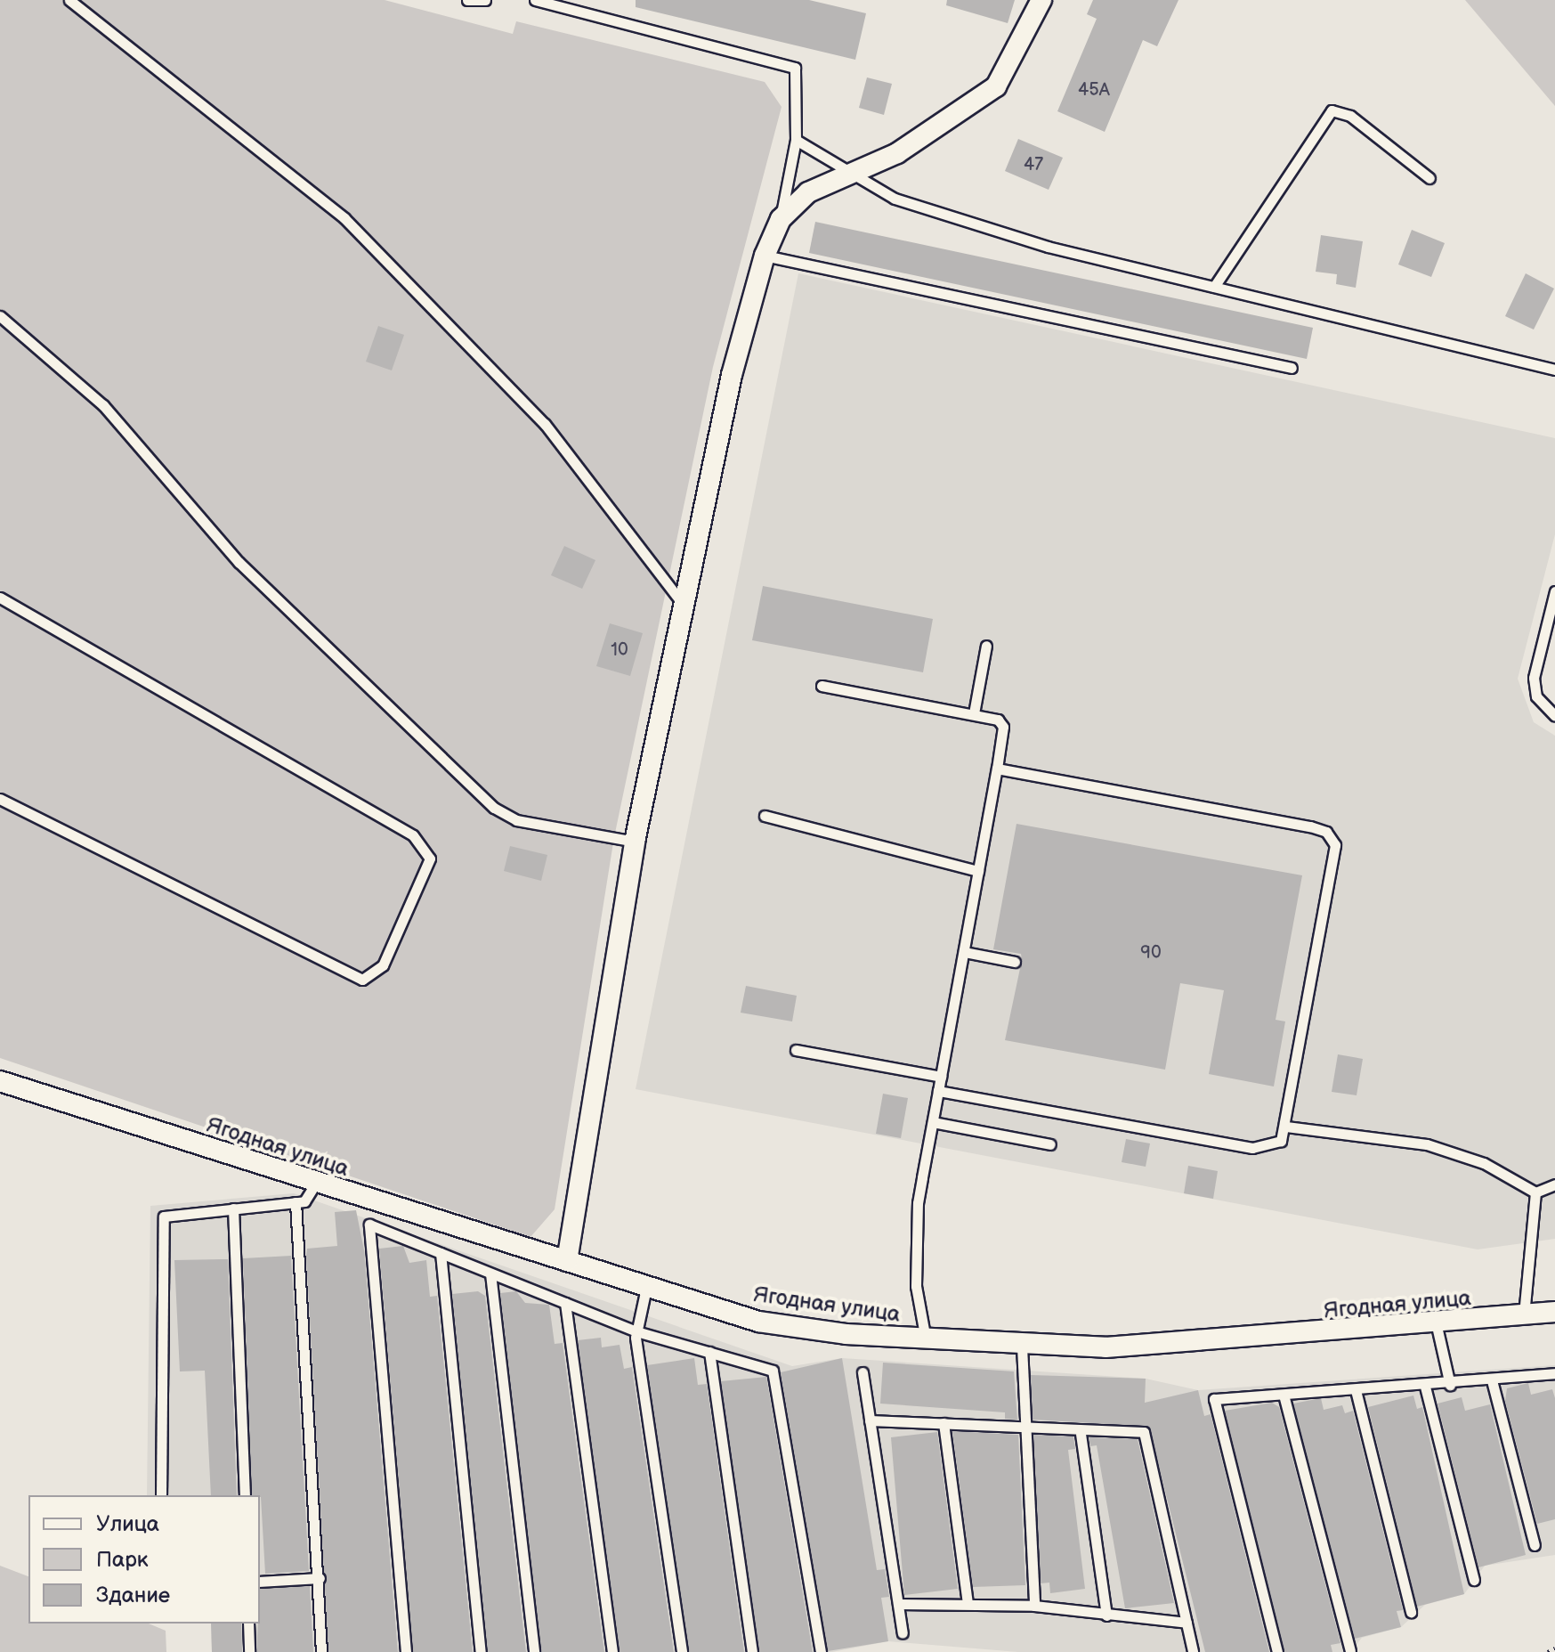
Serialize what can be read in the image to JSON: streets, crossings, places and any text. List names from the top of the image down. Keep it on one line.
{"streets":{"street":["Ягодная улица"]},"house_numbers":["45А","47","10","90"],"legend":["Улица","Парк","Здание"]}
